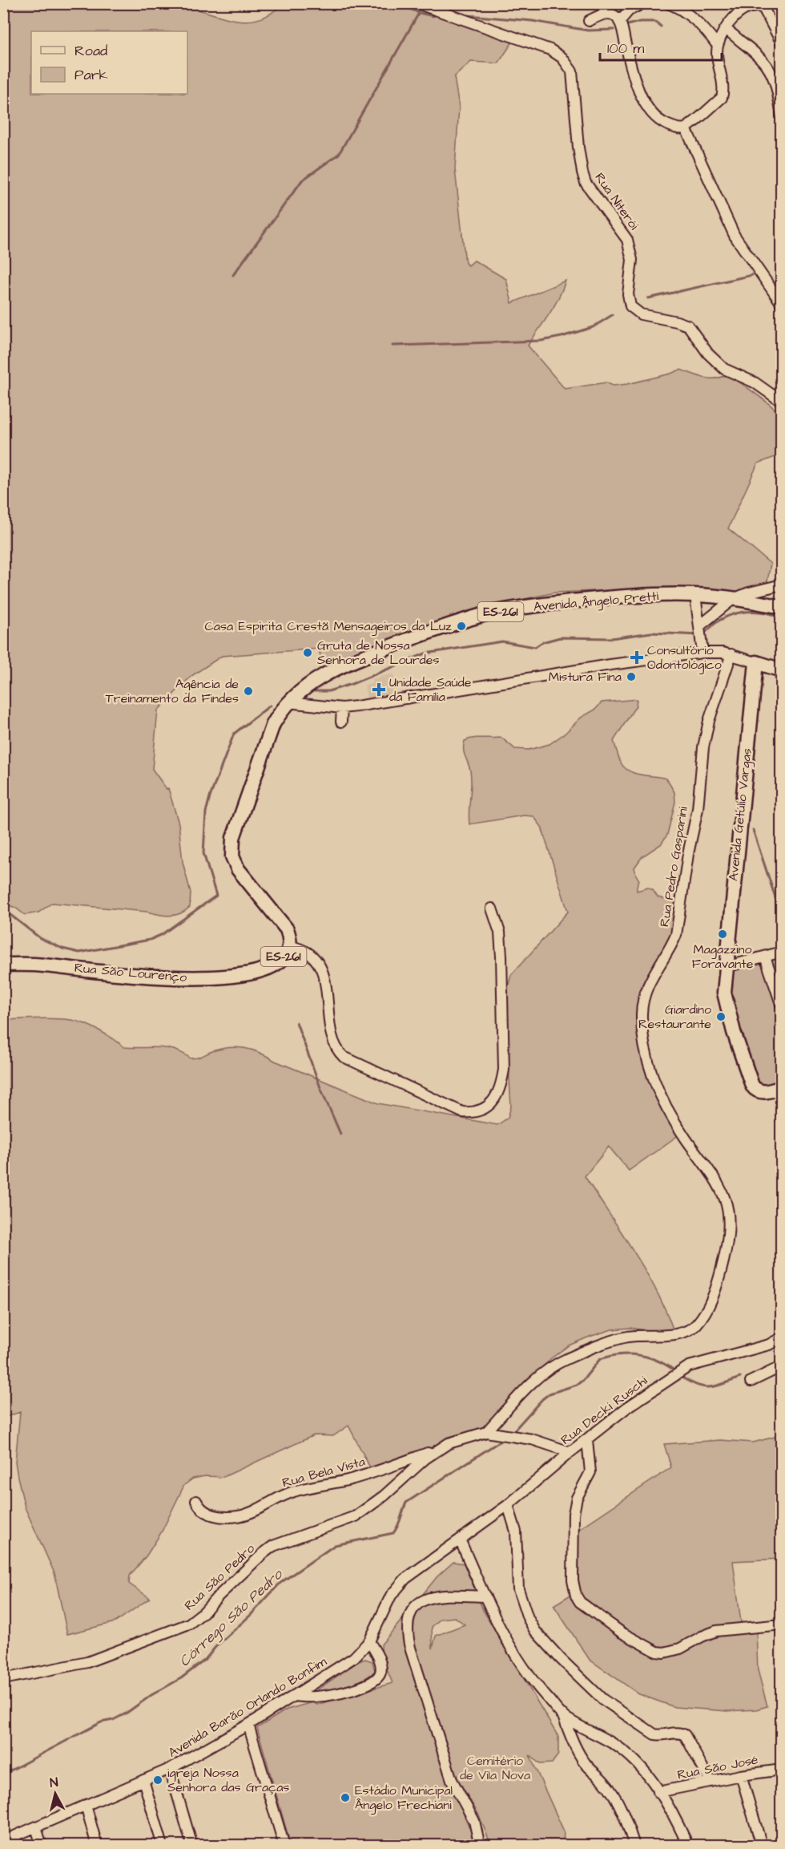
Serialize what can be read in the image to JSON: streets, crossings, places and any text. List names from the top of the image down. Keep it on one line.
{"streets":{"main road":["Avenida Ângelo Pretti","ES-261","Avenida Getúlio Vargas","Rua São Lourenço"],"street":["Rua Niterói","Rua Pedro Gasparini","Rua Decki Ruschi","Rua Bela Vista","Rua São Pedro","Avenida Barão Orlando Bonfim","Rua São José"]},"crossings":[["Avenida Ângelo Pretti","ES-261"],["ES-261","Rua São Lourenço"],["Rua Pedro Gasparini","Rua São Pedro"],["Rua Decki Ruschi","Avenida Barão Orlando Bonfim"],["Rua Bela Vista","Rua São Pedro"]],"water":["Córrego São Pedro"],"parks":["Cemitério de Vila Nova"],"places":{"other":["Casa Espirita Crestã Mensageiros da Luz","Gruta de Nossa Senhora de Lourdes","Mistura Fina","Agência de Treinamento da Findes","Magazzino Foravante","Giardino Restaurante","igreja Nossa Senhora das Graças","Estádio Municipal Ângelo Frechiani"],"health":["Consultório Odontológico","Unidade Saúde da Família"]},"legend":["Road","Park"],"scale_bar":"100 m","north":"top"}
